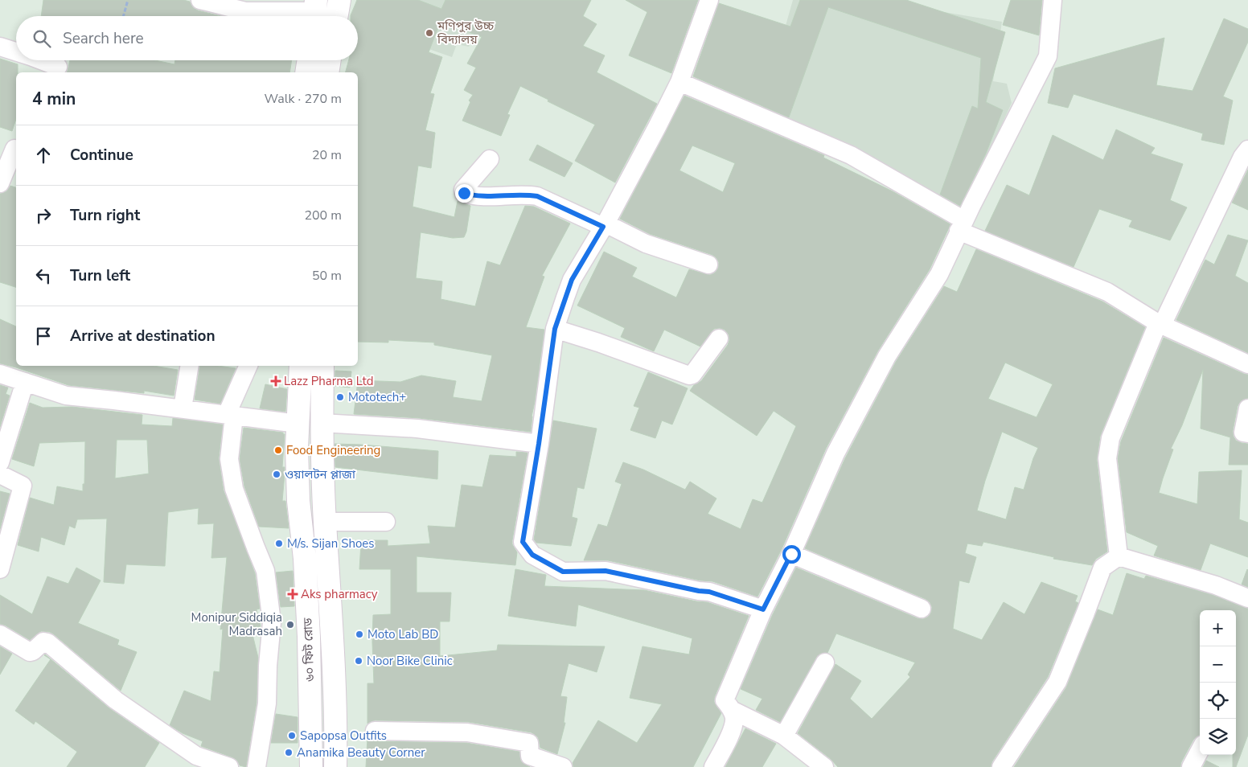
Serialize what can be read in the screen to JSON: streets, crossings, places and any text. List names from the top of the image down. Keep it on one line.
{"streets":{"street":["৬০ ফিট রোড"]},"places":{"other":["মণিপুর উচ্চ বিদ্যালয়","Mototech+","Food Engineering","ওয়ালটন প্লাজা","M/s. Sijan Shoes","Monipur Siddiqia Madrasah","Moto Lab BD","Noor Bike Clinic","Sapopsa Outfits","Anamika Beauty Corner"],"health":["Lazz Pharma Ltd","Aks pharmacy"]},"page":{"search":"Search here","heading":["4 min","Walk · 270 m"],"list":[["Continue","20 m"],["Turn right","200 m"],["Turn left","50 m"],"Arrive at destination"],"map_buttons":["+","−"]}}
